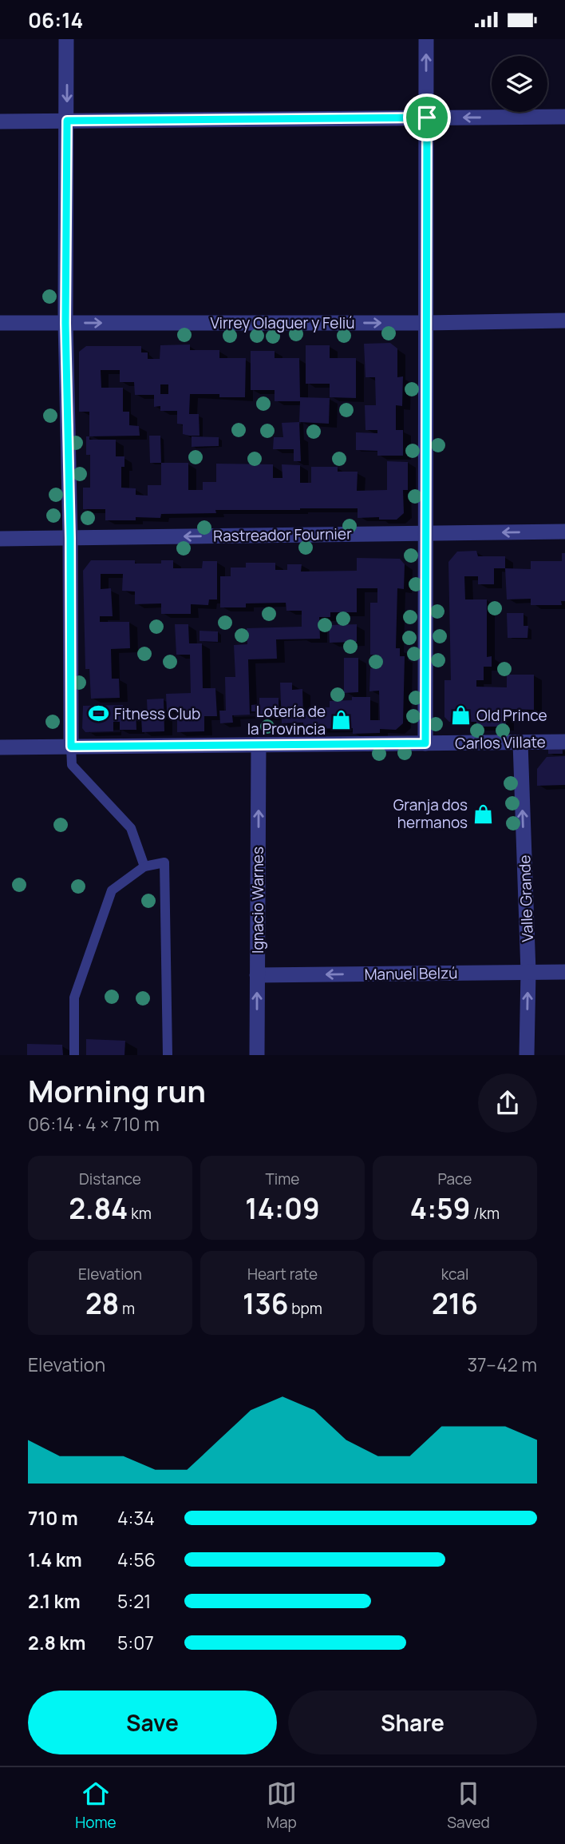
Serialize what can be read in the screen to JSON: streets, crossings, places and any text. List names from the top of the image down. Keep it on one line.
{"streets":{"street":["Virrey Olaguer y Feliú","Rastreador Fournier","Carlos Villate","Valle Grande","Ignacio Warnes","Manuel Belzú"]},"crossings":[["Carlos Villate","Valle Grande"],["Carlos Villate","Ignacio Warnes"],["Valle Grande","Manuel Belzú"],["Ignacio Warnes","Manuel Belzú"]],"one_way":["Virrey Olaguer y Feliú","Rastreador Fournier","Valle Grande","Ignacio Warnes","Manuel Belzú"],"places":{"sports":["Fitness Club"],"shop":["Old Prince","Lotería de la Provincia","Granja dos hermanos"]},"page":{"status":"06:14","heading":["Morning run","06:14 · 4 × 710 m"],"stats":[["Distance","2.84 km"],["Time","14:09"],["Pace","4:59 /km"],["Elevation","28 m"],["Heart rate","136 bpm"],["kcal","216"]],"chart":["Elevation","37–42 m"],"list":[{"name":"710 m","note":"4:34"},{"name":"1.4 km","note":"4:56"},{"name":"2.1 km","note":"5:21"},{"name":"2.8 km","note":"5:07"}],"buttons":["Save","Share"],"tabs":["Home","Map","Saved"]}}
